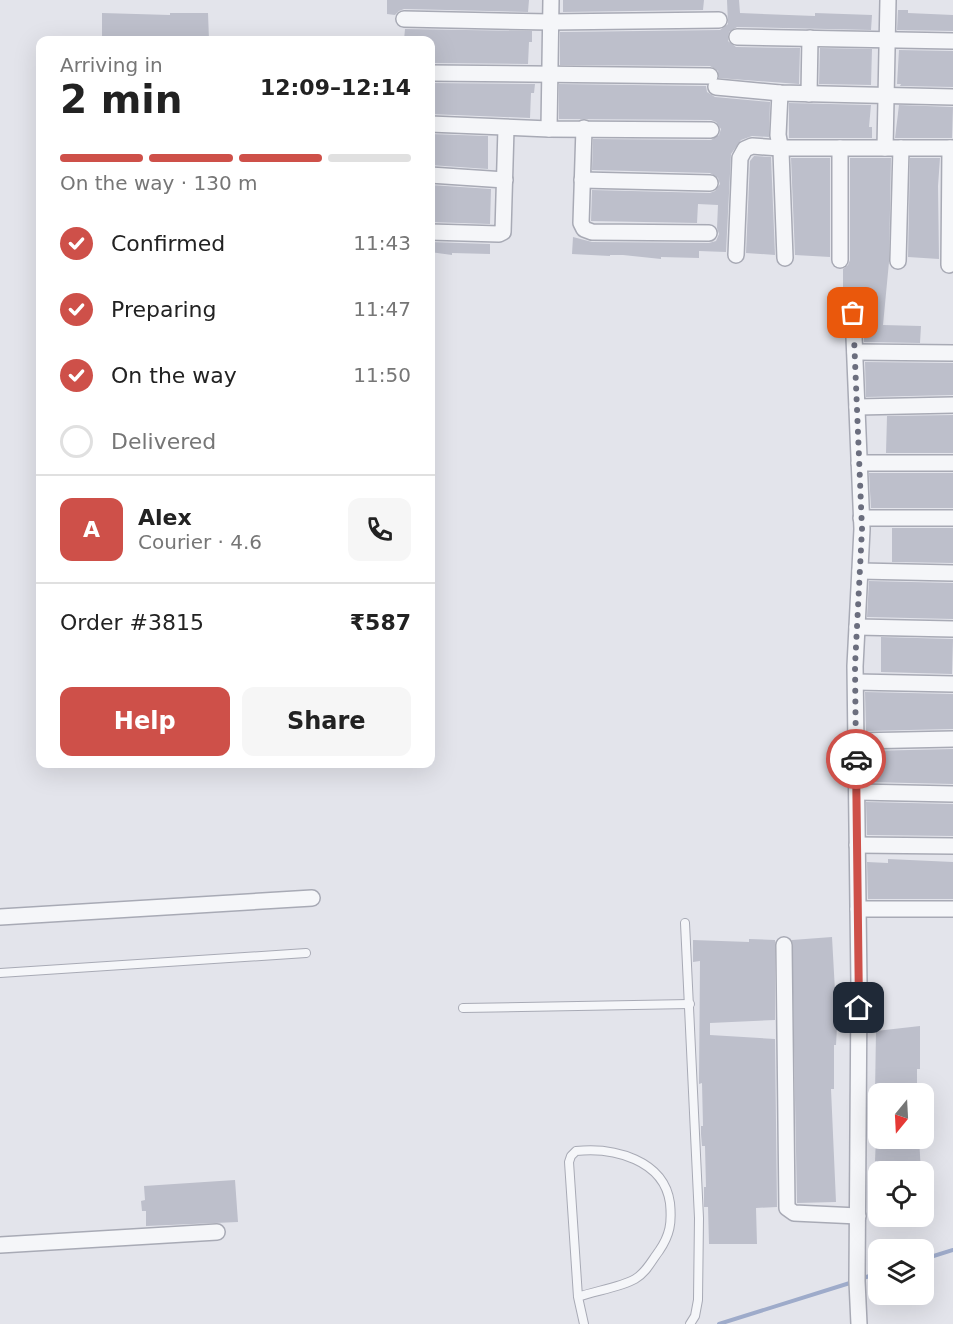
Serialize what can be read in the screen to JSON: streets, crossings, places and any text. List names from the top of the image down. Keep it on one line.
{"north":"bottom","page":{"heading":["2 min","Arriving in","12:09–12:14"],"panel":["Alex","Courier · 4.6","Order #3815","₹587"],"bar":"On the way · 130 m","list":[["Confirmed","11:43"],["Preparing","11:47"],["On the way","11:50"],"Delivered"],"round":"A","buttons":["Help","Share"]}}
